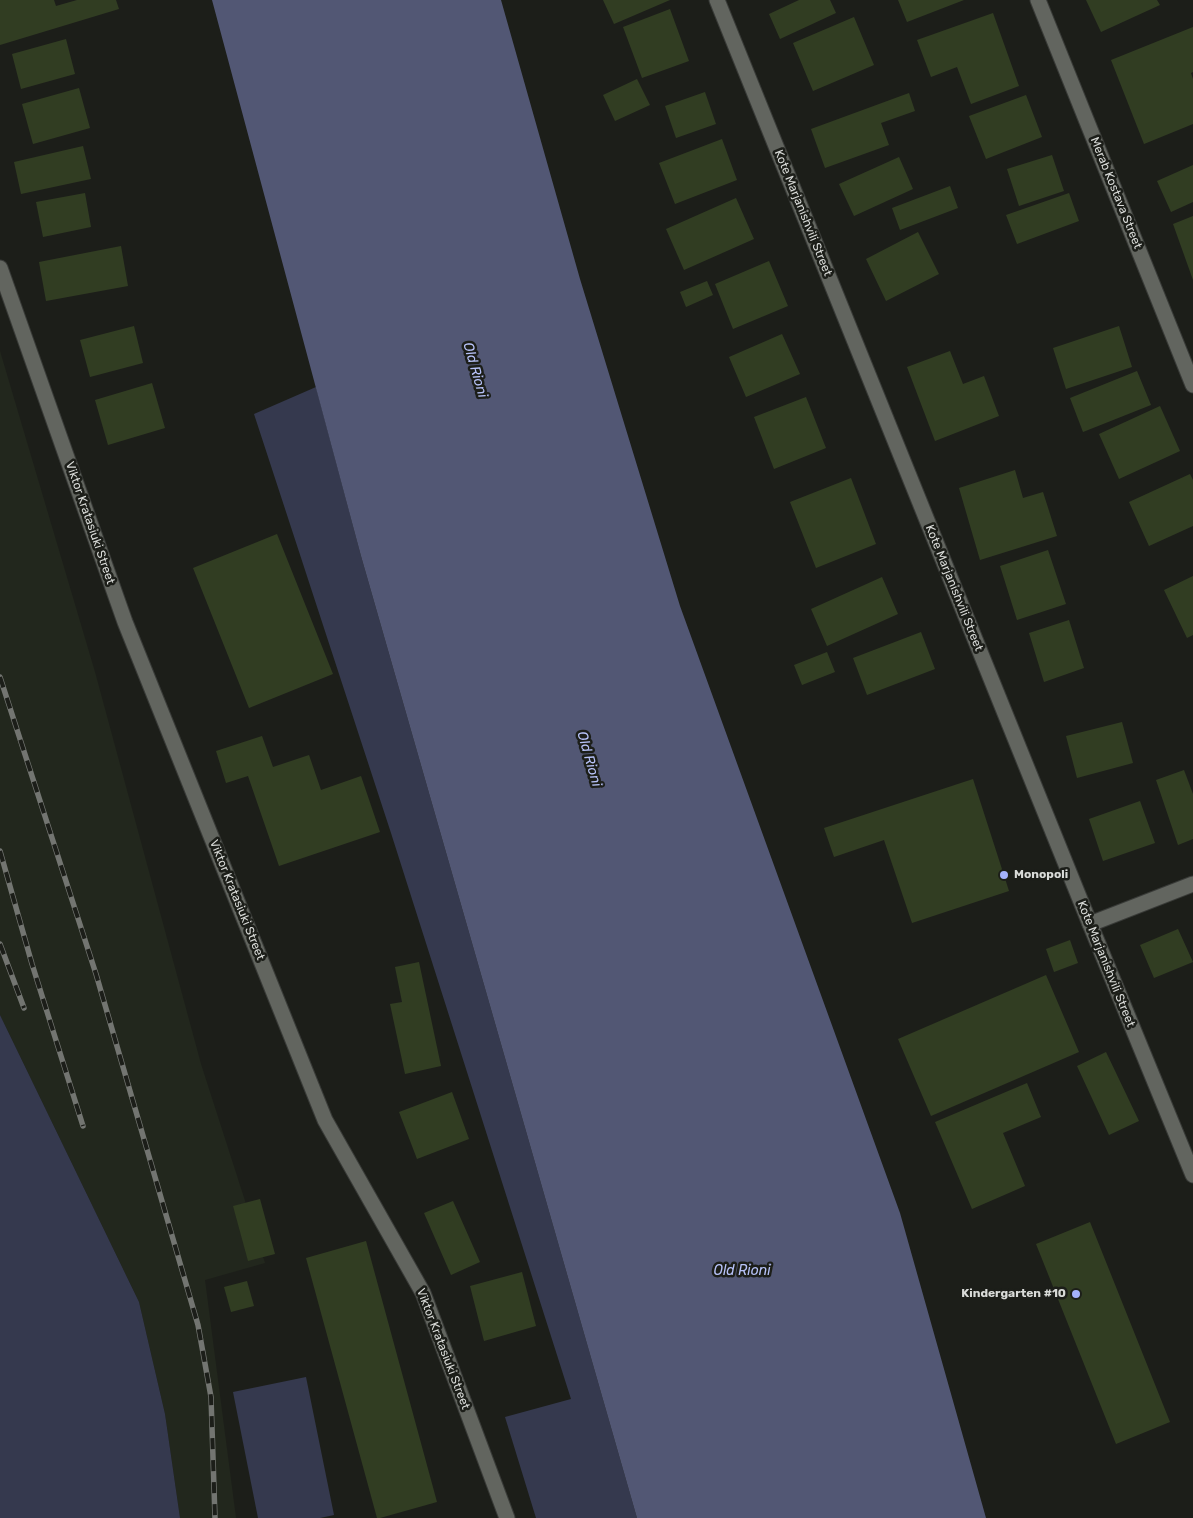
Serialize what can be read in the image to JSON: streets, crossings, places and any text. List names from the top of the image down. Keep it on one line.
{"streets":{"street":["Merab Kostava Street","Kote Marjanishvili Street","Viktor Kratasiuki Street"]},"water":["Old Rioni"],"places":["Monopoli","Kindergarten #10"]}
